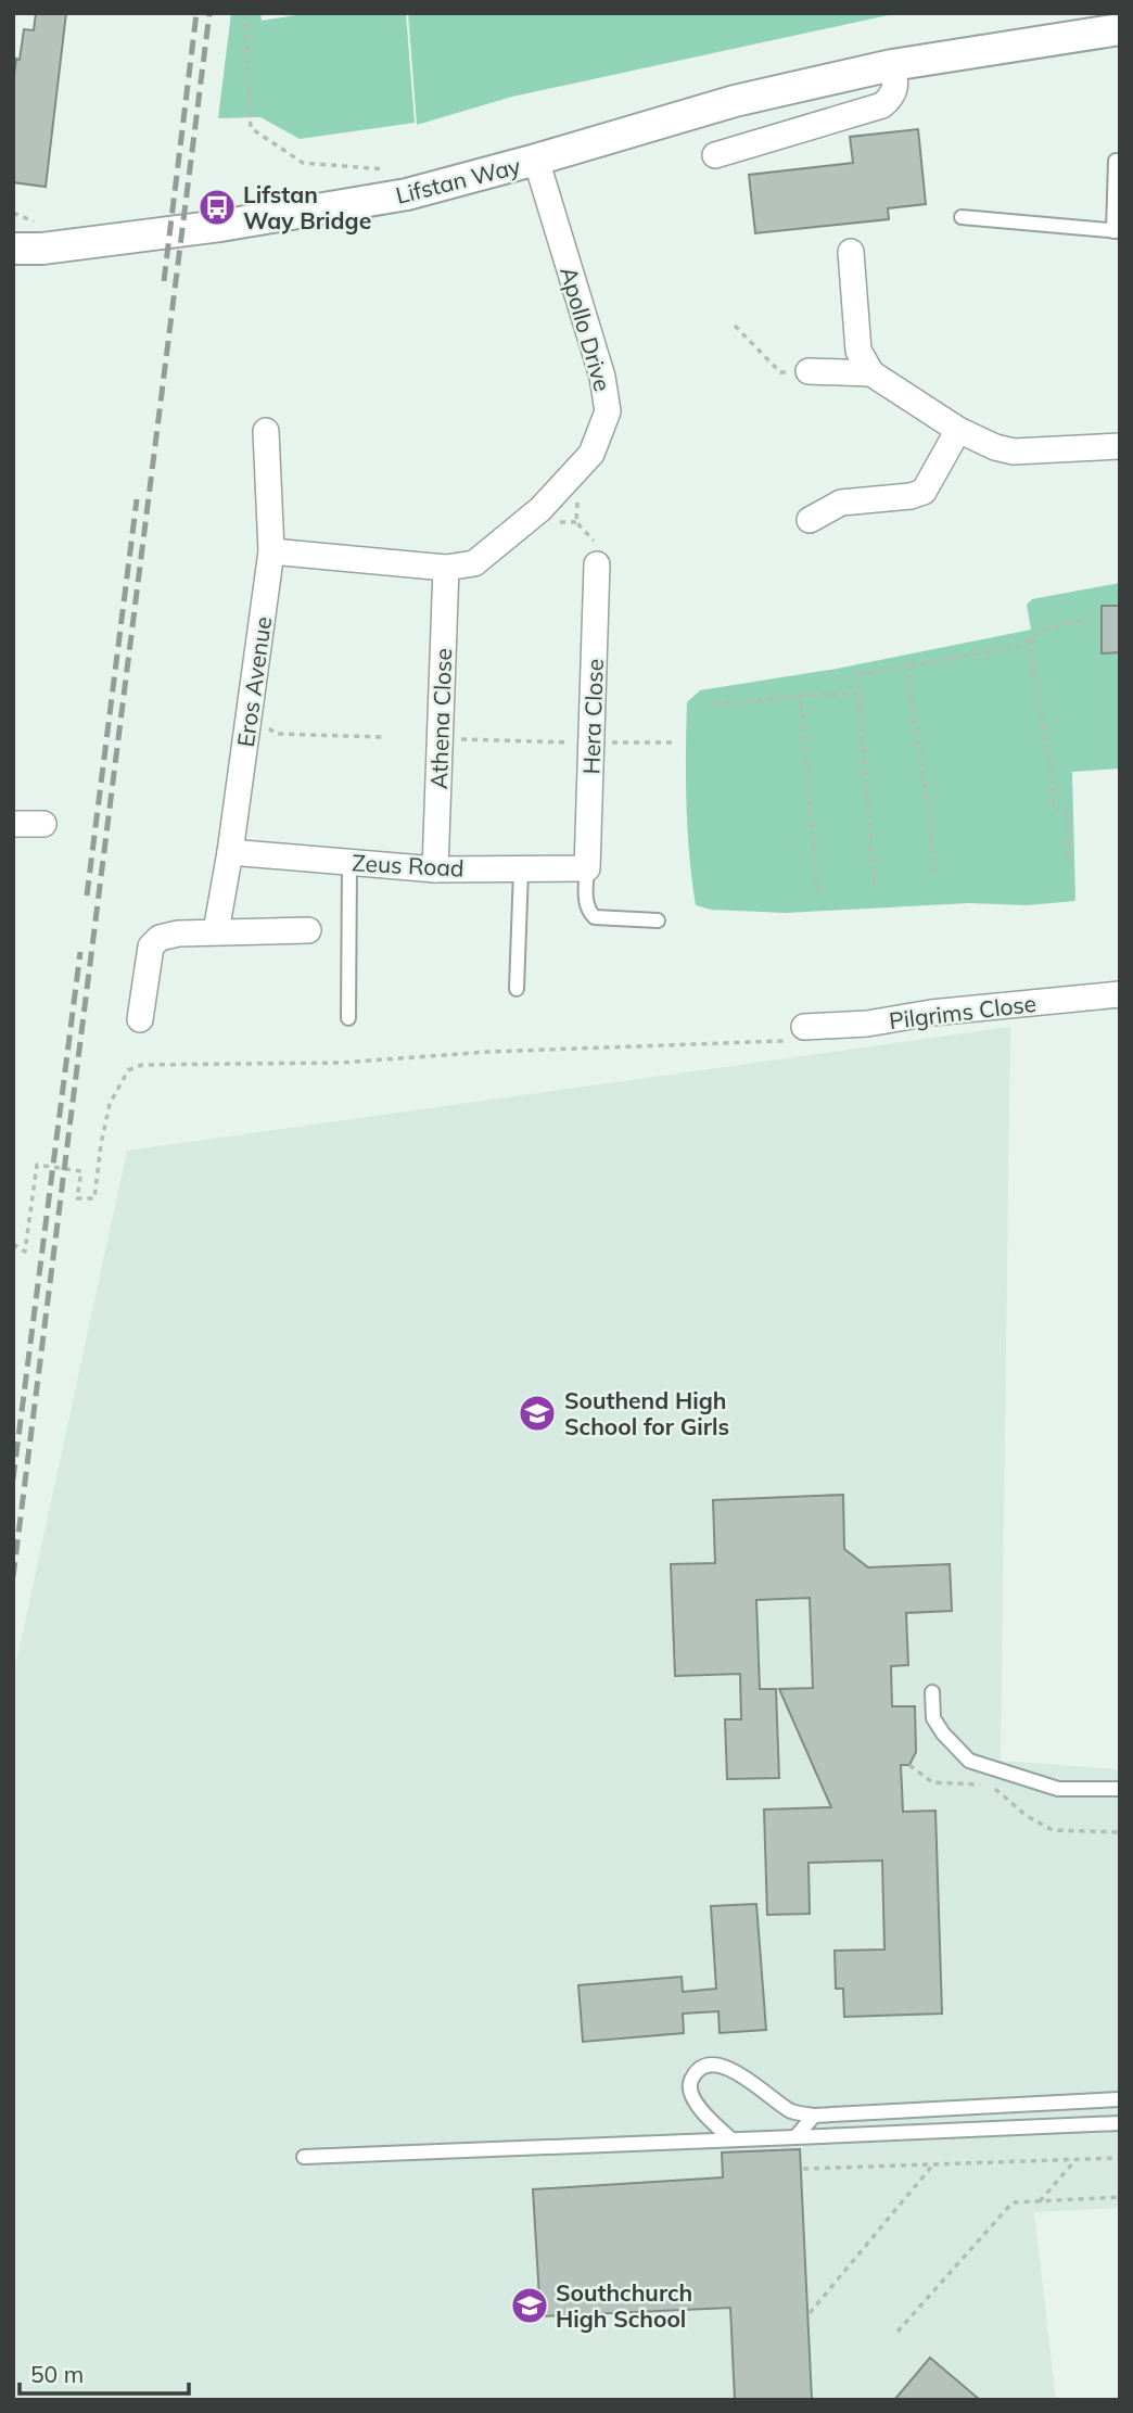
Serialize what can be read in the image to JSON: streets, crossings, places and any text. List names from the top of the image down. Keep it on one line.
{"streets":{"street":["Lifstan Way","Apollo Drive","Eros Avenue","Hera Close","Athena Close","Zeus Road","Pilgrims Close"]},"crossings":[["Lifstan Way","Apollo Drive"],["Apollo Drive","Eros Avenue"],["Apollo Drive","Athena Close"],["Eros Avenue","Zeus Road"],["Hera Close","Zeus Road"],["Athena Close","Zeus Road"]],"places":{"bus stop":["Lifstan Way Bridge"],"school or university":["Southend High School for Girls","Southchurch High School"]},"scale_bar":"50 m"}
